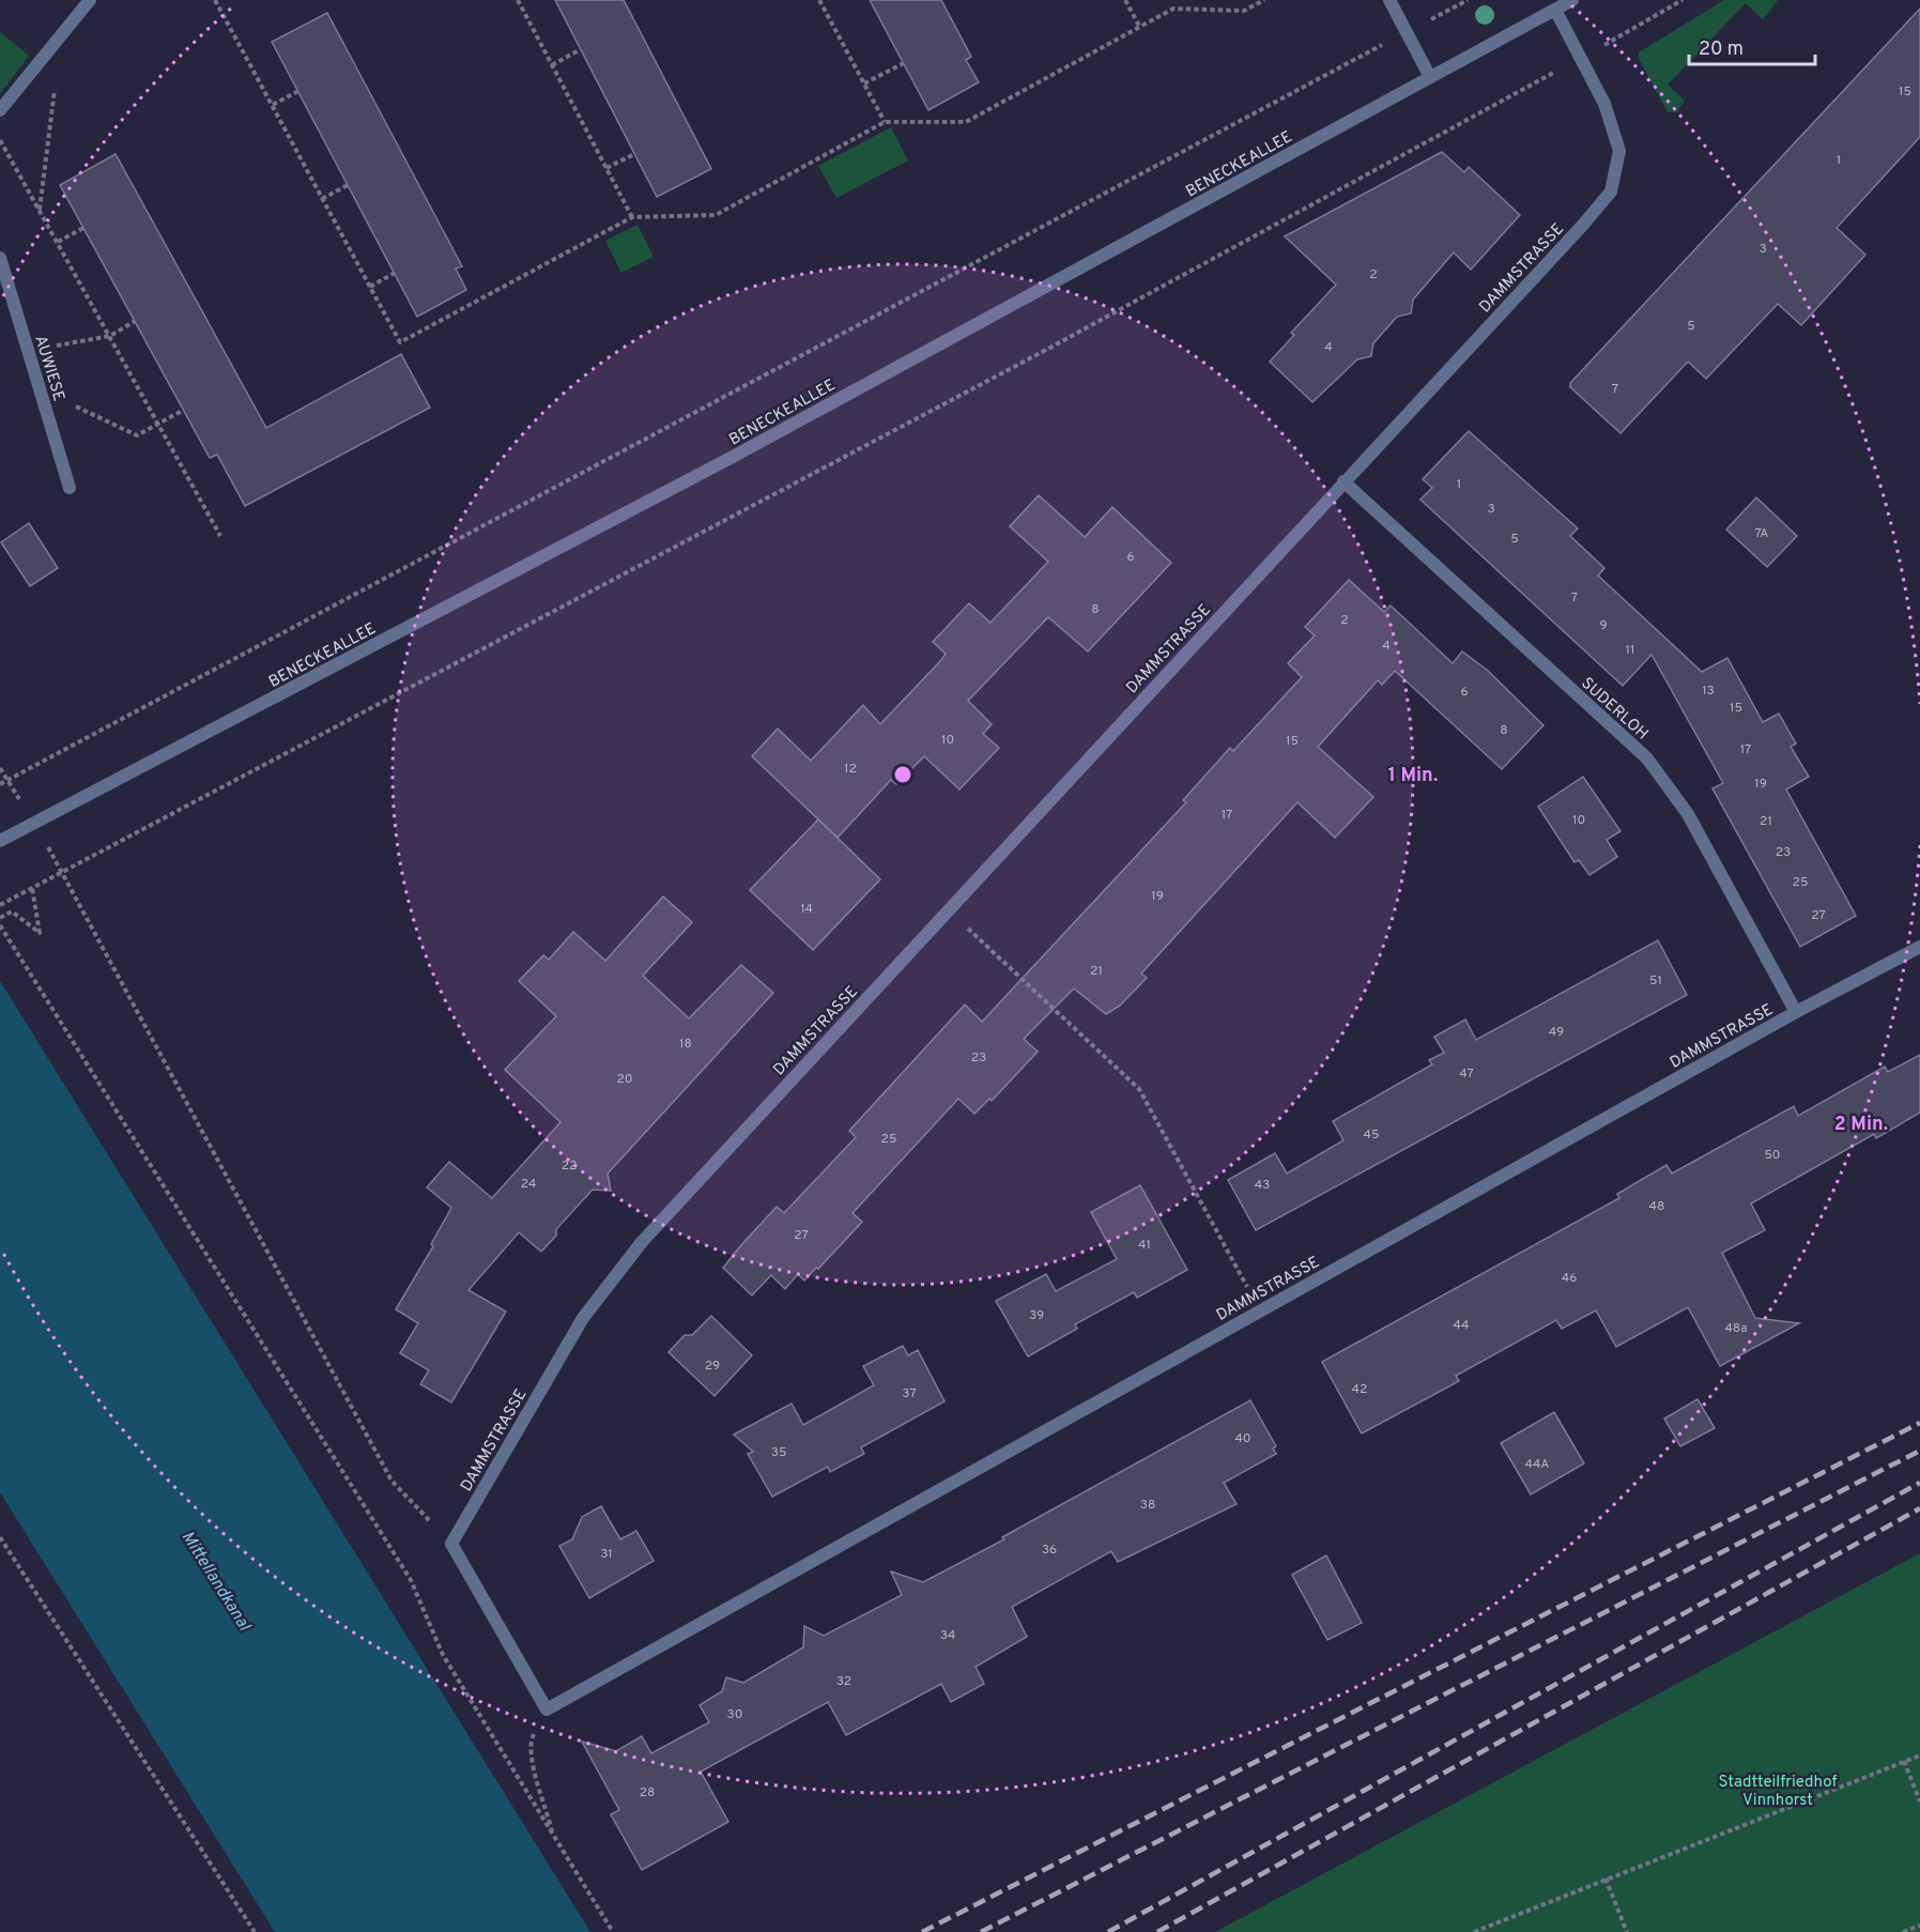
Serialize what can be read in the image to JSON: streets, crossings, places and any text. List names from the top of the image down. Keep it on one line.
{"streets":{"street":["BENECKEALLEE","DAMMSTRASSE","AUWIESE","SUDERLOH"]},"crossings":[["BENECKEALLEE","DAMMSTRASSE"],["DAMMSTRASSE","SUDERLOH"]],"water":["Mittellandkanal"],"parks":["Stadtteilfriedhof Vinnhorst"],"house_numbers":["15","1","3","2","5","4","7","1","3","7A","5","6","7","8","2","9","4","11","13","6","15","8","10","15","17","12","19","17","10","21","23","25","19","14","27","21","51","49","18","23","47","20","45","25","50","22","24","43","48","27","41","46","39","44","48a","29","42","37","40","35","44A","38","36","31","34","32","30","28"],"scale_bar":"20 m","rings":["1 Min.","2 Min."]}
